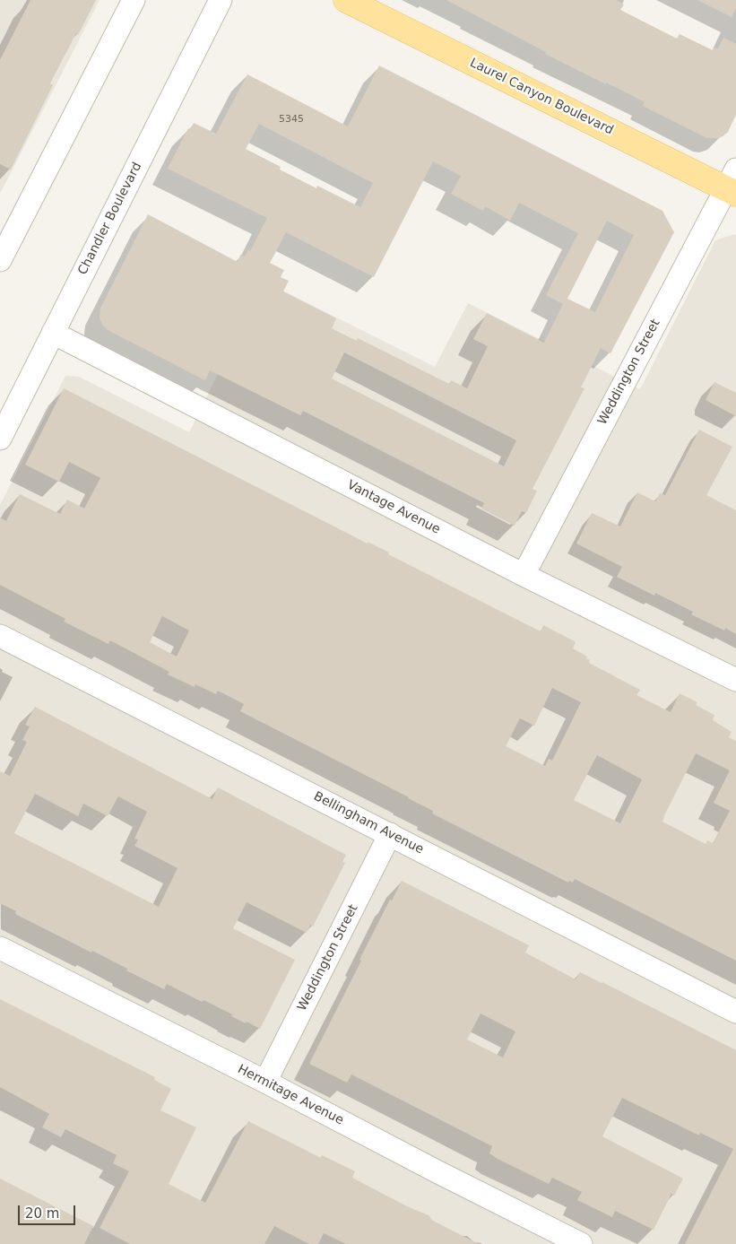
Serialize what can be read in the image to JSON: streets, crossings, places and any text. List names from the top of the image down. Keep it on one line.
{"streets":{"main road":["Laurel Canyon Boulevard"],"street":["Chandler Boulevard","Weddington Street","Vantage Avenue","Bellingham Avenue","Hermitage Avenue"]},"crossings":[["Laurel Canyon Boulevard","Weddington Street"],["Chandler Boulevard","Vantage Avenue"],["Weddington Street","Vantage Avenue"],["Weddington Street","Bellingham Avenue"],["Weddington Street","Hermitage Avenue"]],"house_numbers":["5345"],"scale_bar":"20 m"}
